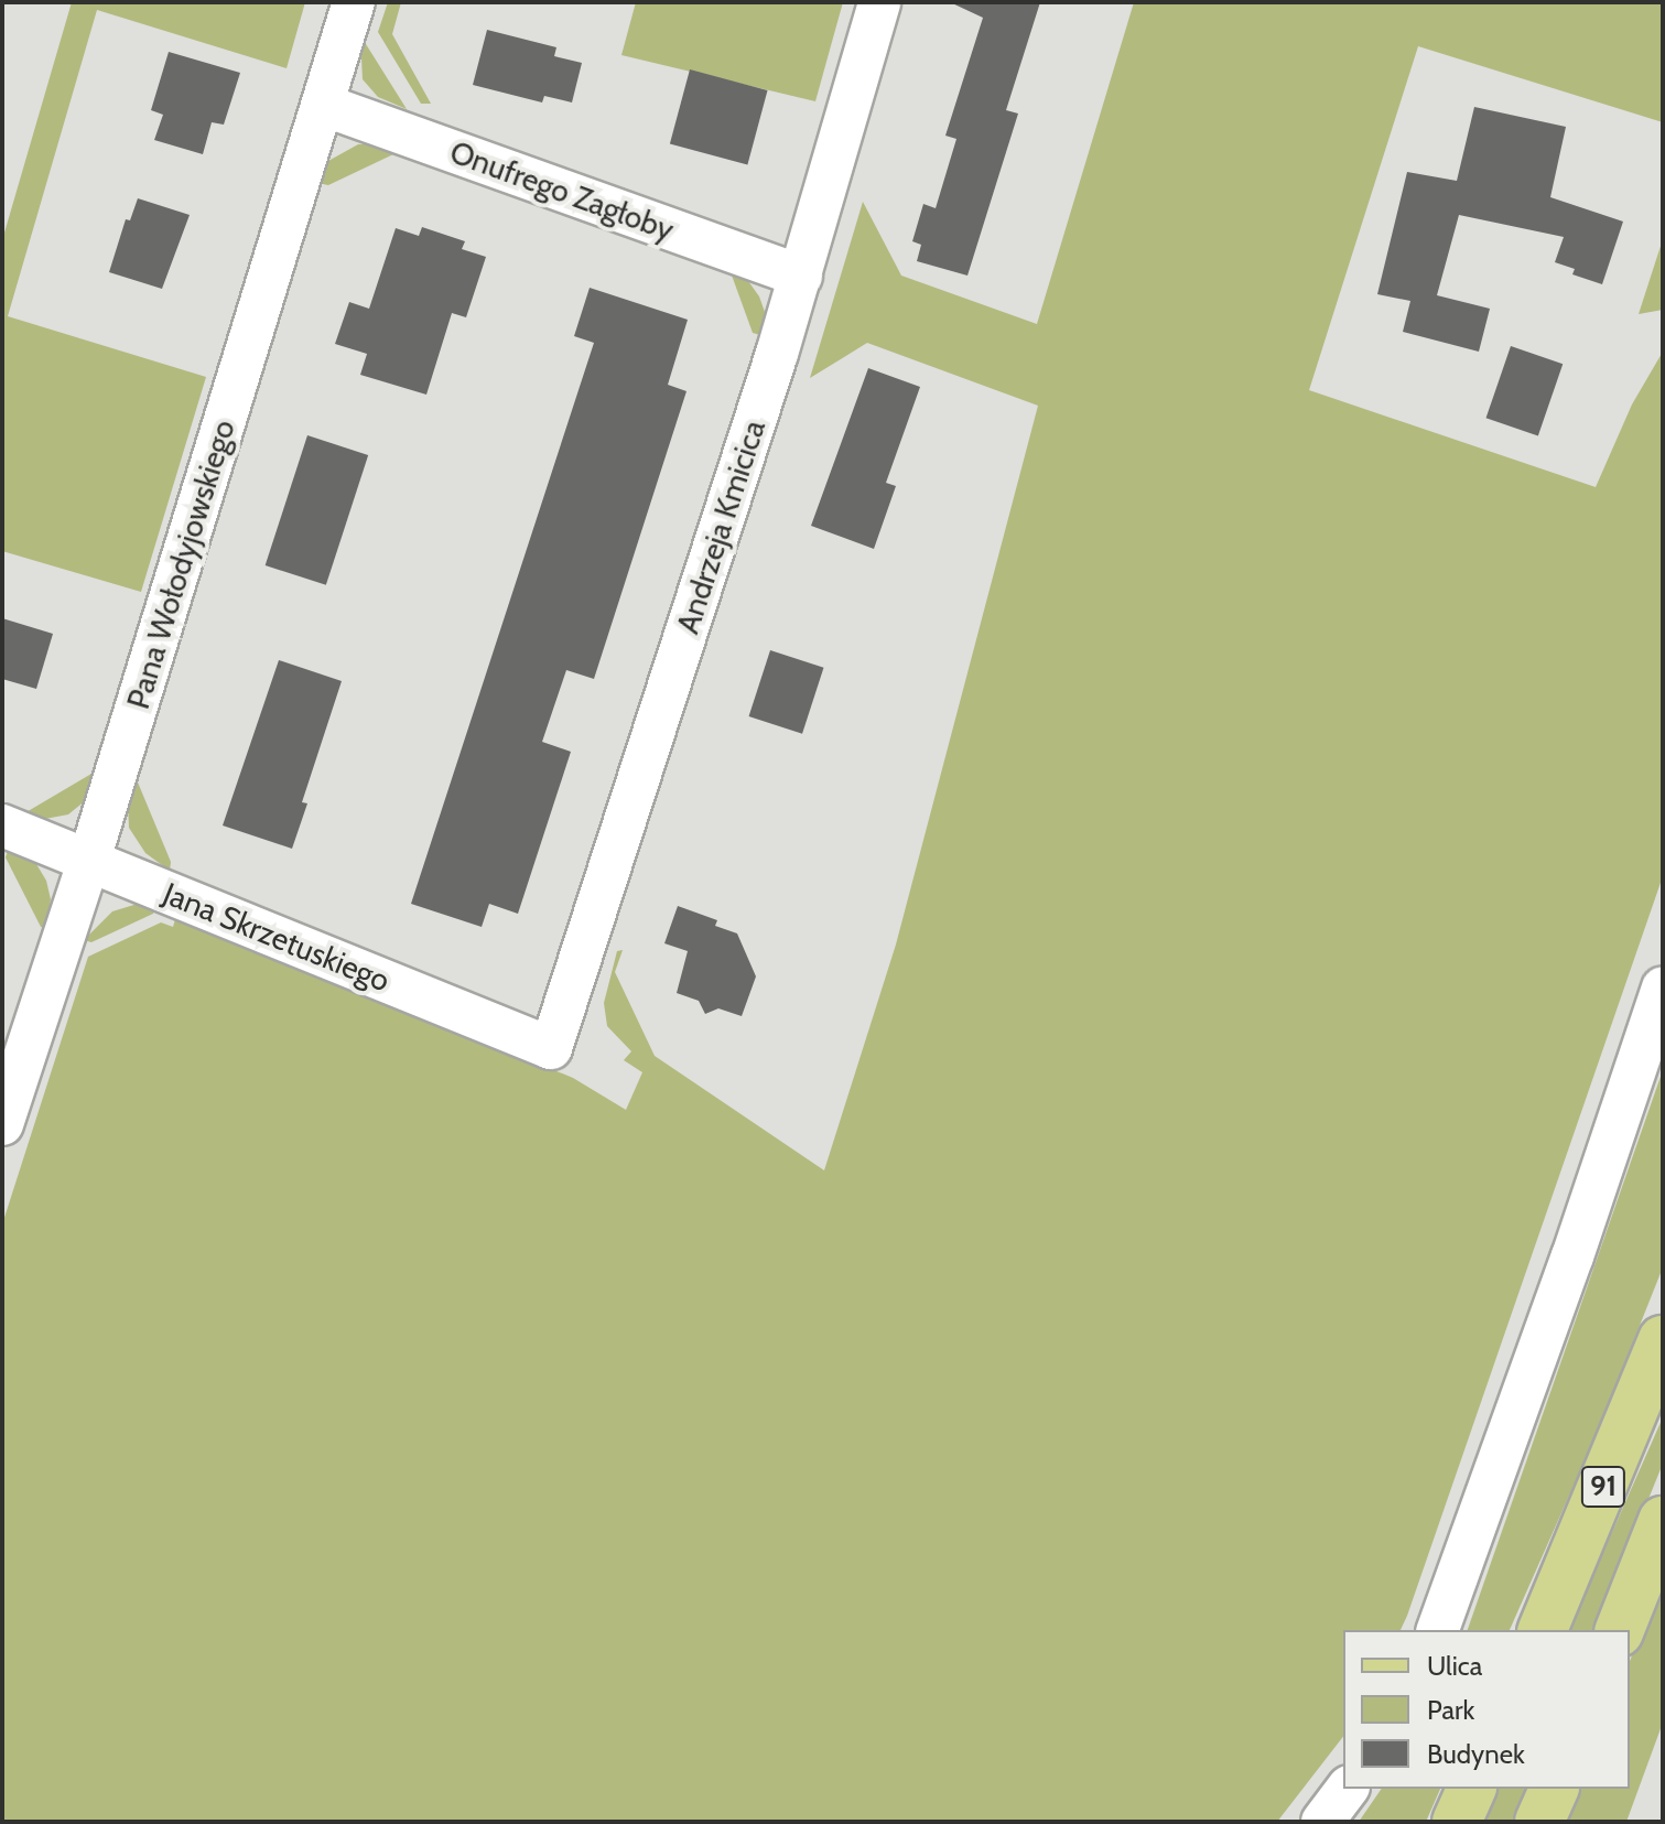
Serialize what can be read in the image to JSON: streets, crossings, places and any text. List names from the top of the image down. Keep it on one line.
{"streets":{"main road":["91"],"street":["Onufrego Zagłoby","Andrzeja Kmicica","Pana Wołodyjowskiego","Jana Skrzetuskiego"]},"crossings":[["Onufrego Zagłoby","Andrzeja Kmicica"],["Onufrego Zagłoby","Pana Wołodyjowskiego"],["Andrzeja Kmicica","Jana Skrzetuskiego"],["Pana Wołodyjowskiego","Jana Skrzetuskiego"]],"legend":["Ulica","Park","Budynek"]}
